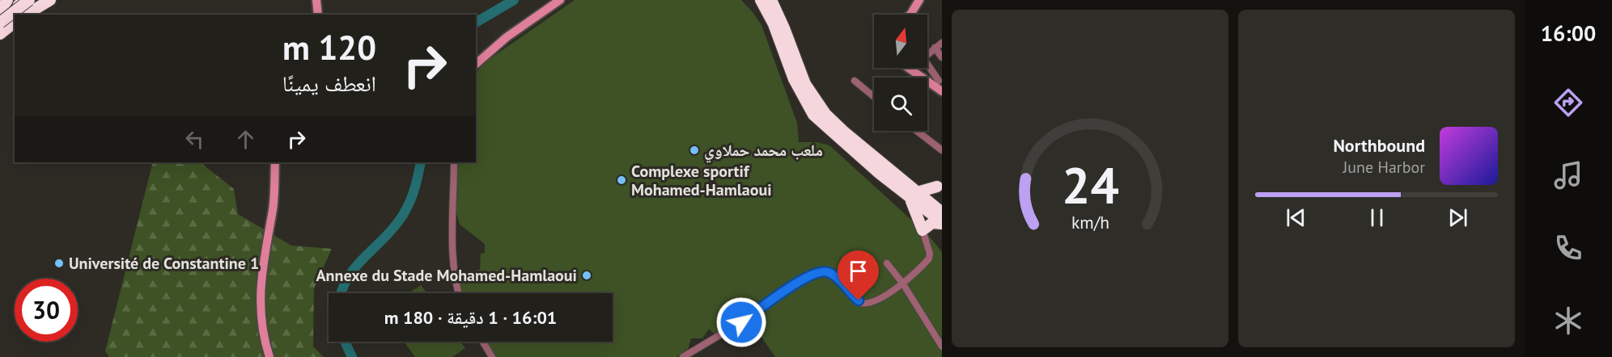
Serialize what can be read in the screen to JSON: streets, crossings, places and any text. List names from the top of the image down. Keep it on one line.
{"places":["ملعب محمد حملاوي","Complexe sportif Mohamed-Hamlaoui","Université de Constantine 1","Annexe du Stade Mohamed-Hamlaoui"],"north":"top","page":{"tabs":"16:00","turn":["120 m","انعطف يمينًا"],"song":["Northbound","June Harbor"],"limit":"30","trip":"16:01 · 1 دقيقة · 180 m","gauge":["24","km/h"]}}
